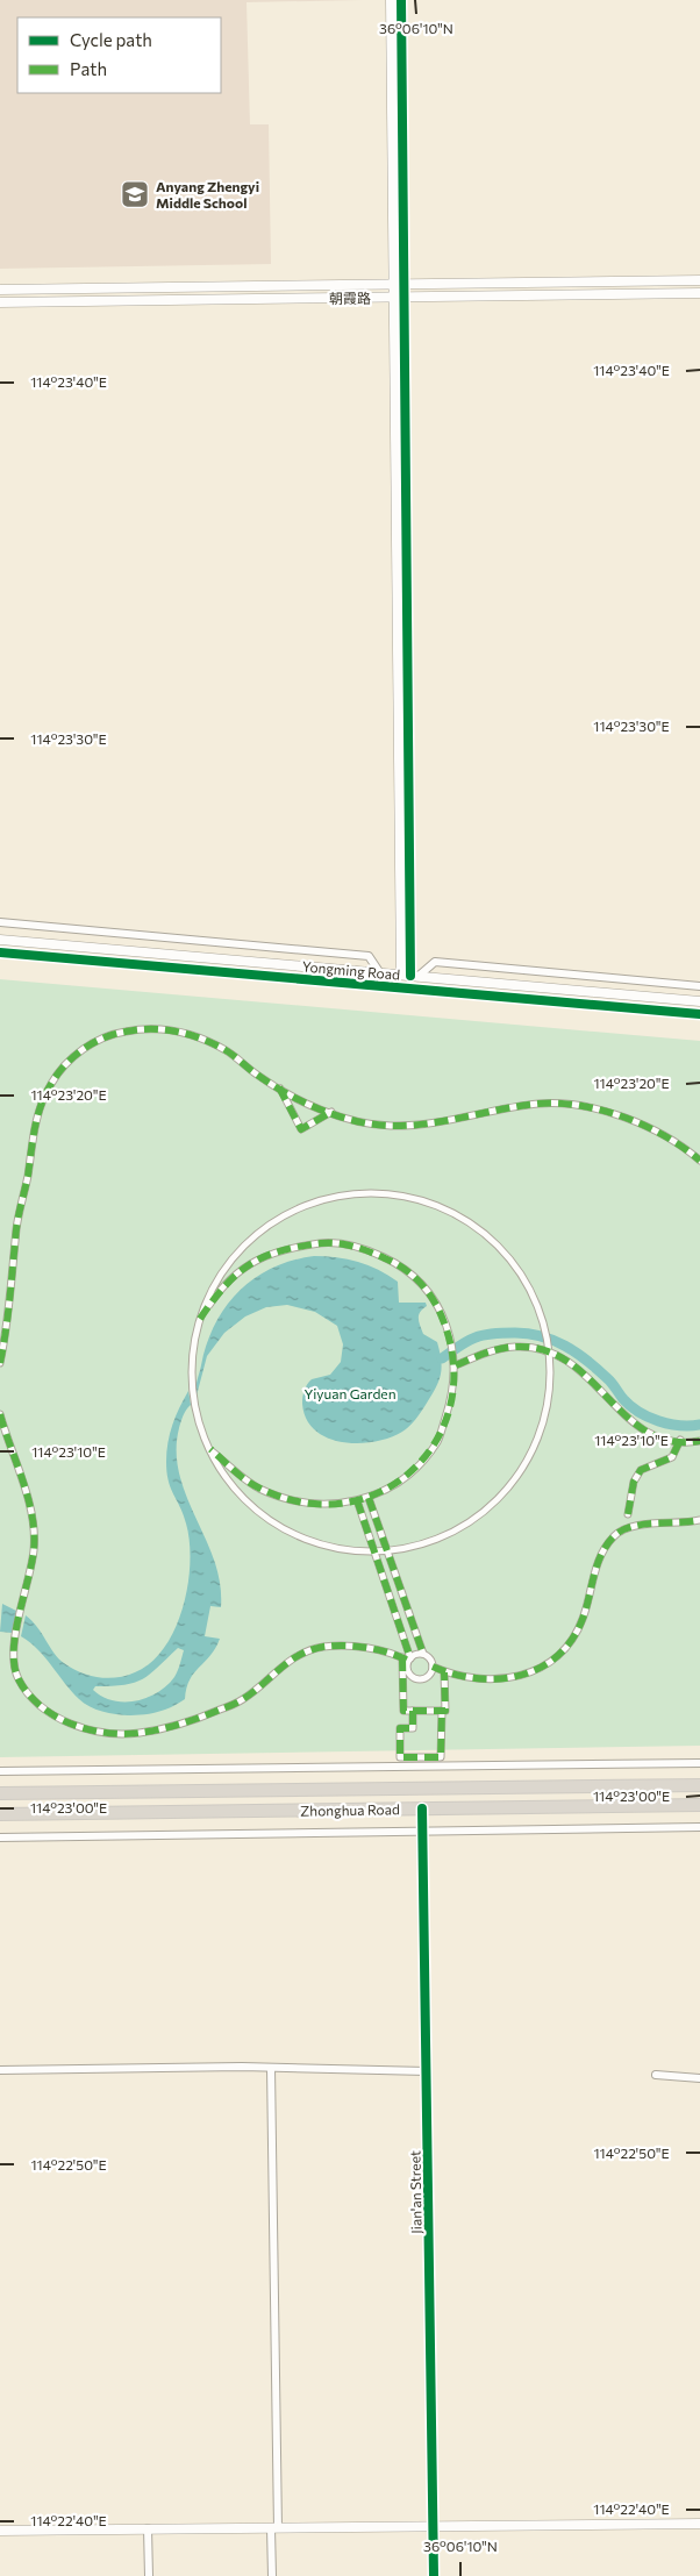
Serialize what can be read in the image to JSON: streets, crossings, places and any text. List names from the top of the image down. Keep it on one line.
{"streets":{"highway":["Zhonghua Road"],"street":["朝霞路","Yongming Road","Jian'an Street"]},"crossings":[["Zhonghua Road","Jian'an Street"]],"parks":["Yiyuan Garden"],"places":{"school or university":["Anyang Zhengyi Middle School"]},"legend":["Cycle path","Path"],"coordinates":["36°06'10\"N","114°23'40\"E","114°23'30\"E","114°23'20\"E","114°23'10\"E","114°23'00\"E","114°22'50\"E","114°22'40\"E"]}
